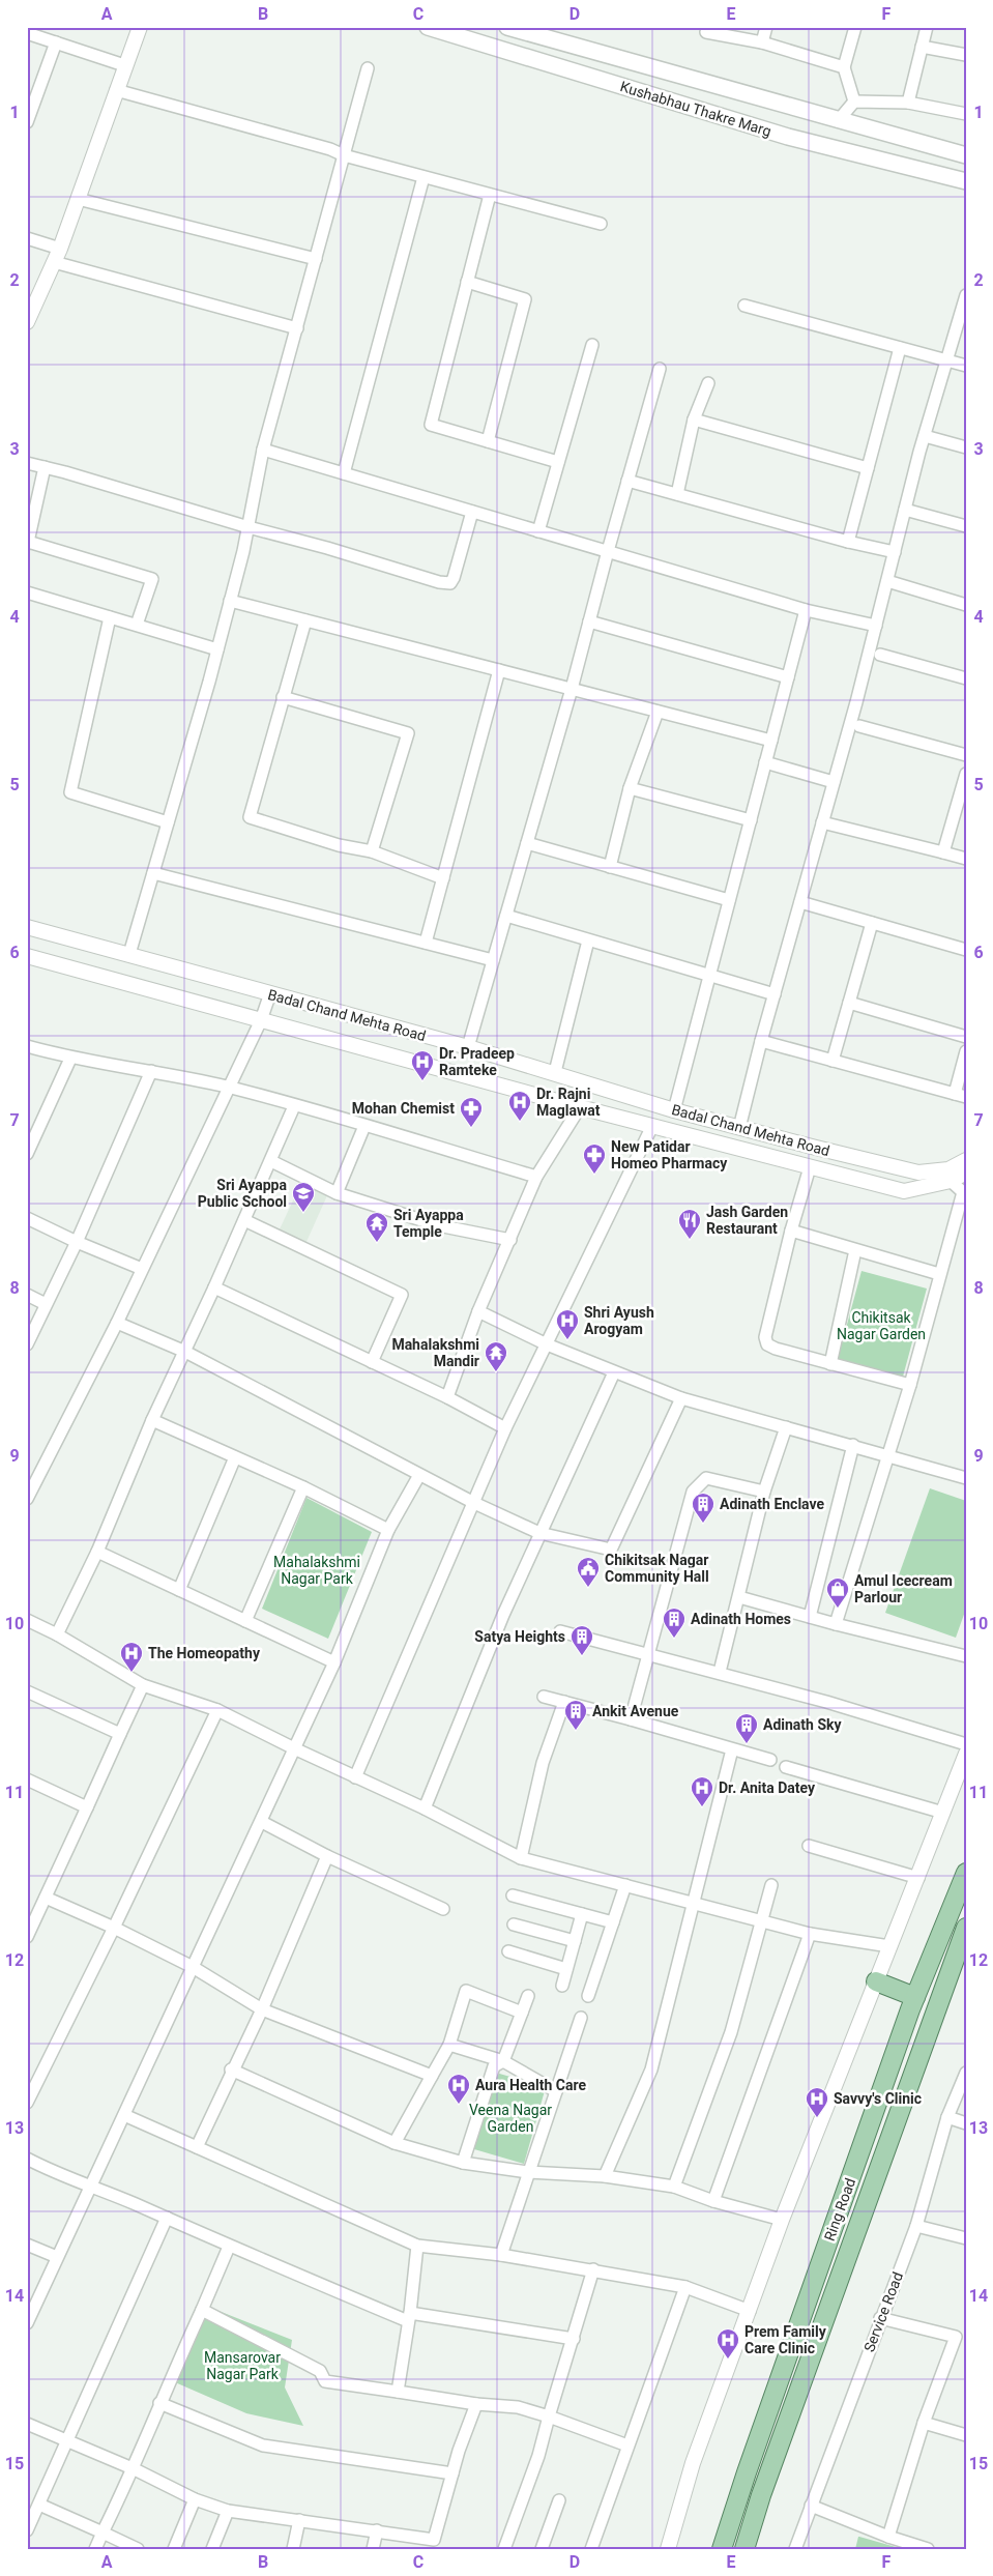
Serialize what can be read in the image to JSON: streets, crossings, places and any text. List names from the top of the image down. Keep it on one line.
{"streets":{"main road":["Kushabhau Thakre Marg","Ring Road"],"street":["Badal Chand Mehta Road","Service Road"]},"parks":["Chikitsak Nagar Garden","Mahalakshmi Nagar Park","Veena Nagar Garden","Mansarovar Nagar Park"],"places":{"hospital":["Dr. Pradeep Ramteke","Dr. Rajni Maglawat","Shri Ayush Arogyam","The Homeopathy","Dr. Anita Datey","Aura Health Care","Savvy's Clinic","Prem Family Care Clinic"],"pharmacy":["Mohan Chemist","New Patidar Homeo Pharmacy"],"school or university":["Sri Ayappa Public School"],"restaurant":["Jash Garden Restaurant"],"temple":["Sri Ayappa Temple","Mahalakshmi Mandir"],"building":["Adinath Enclave","Adinath Homes","Satya Heights","Ankit Avenue","Adinath Sky"],"public building":["Chikitsak Nagar Community Hall"],"shop":["Amul Icecream Parlour"]},"grid":{"columns":["A","B","C","D","E","F"],"rows":["1","2","3","4","5","6","7","8","9","10","11","12","13","14","15"]}}
